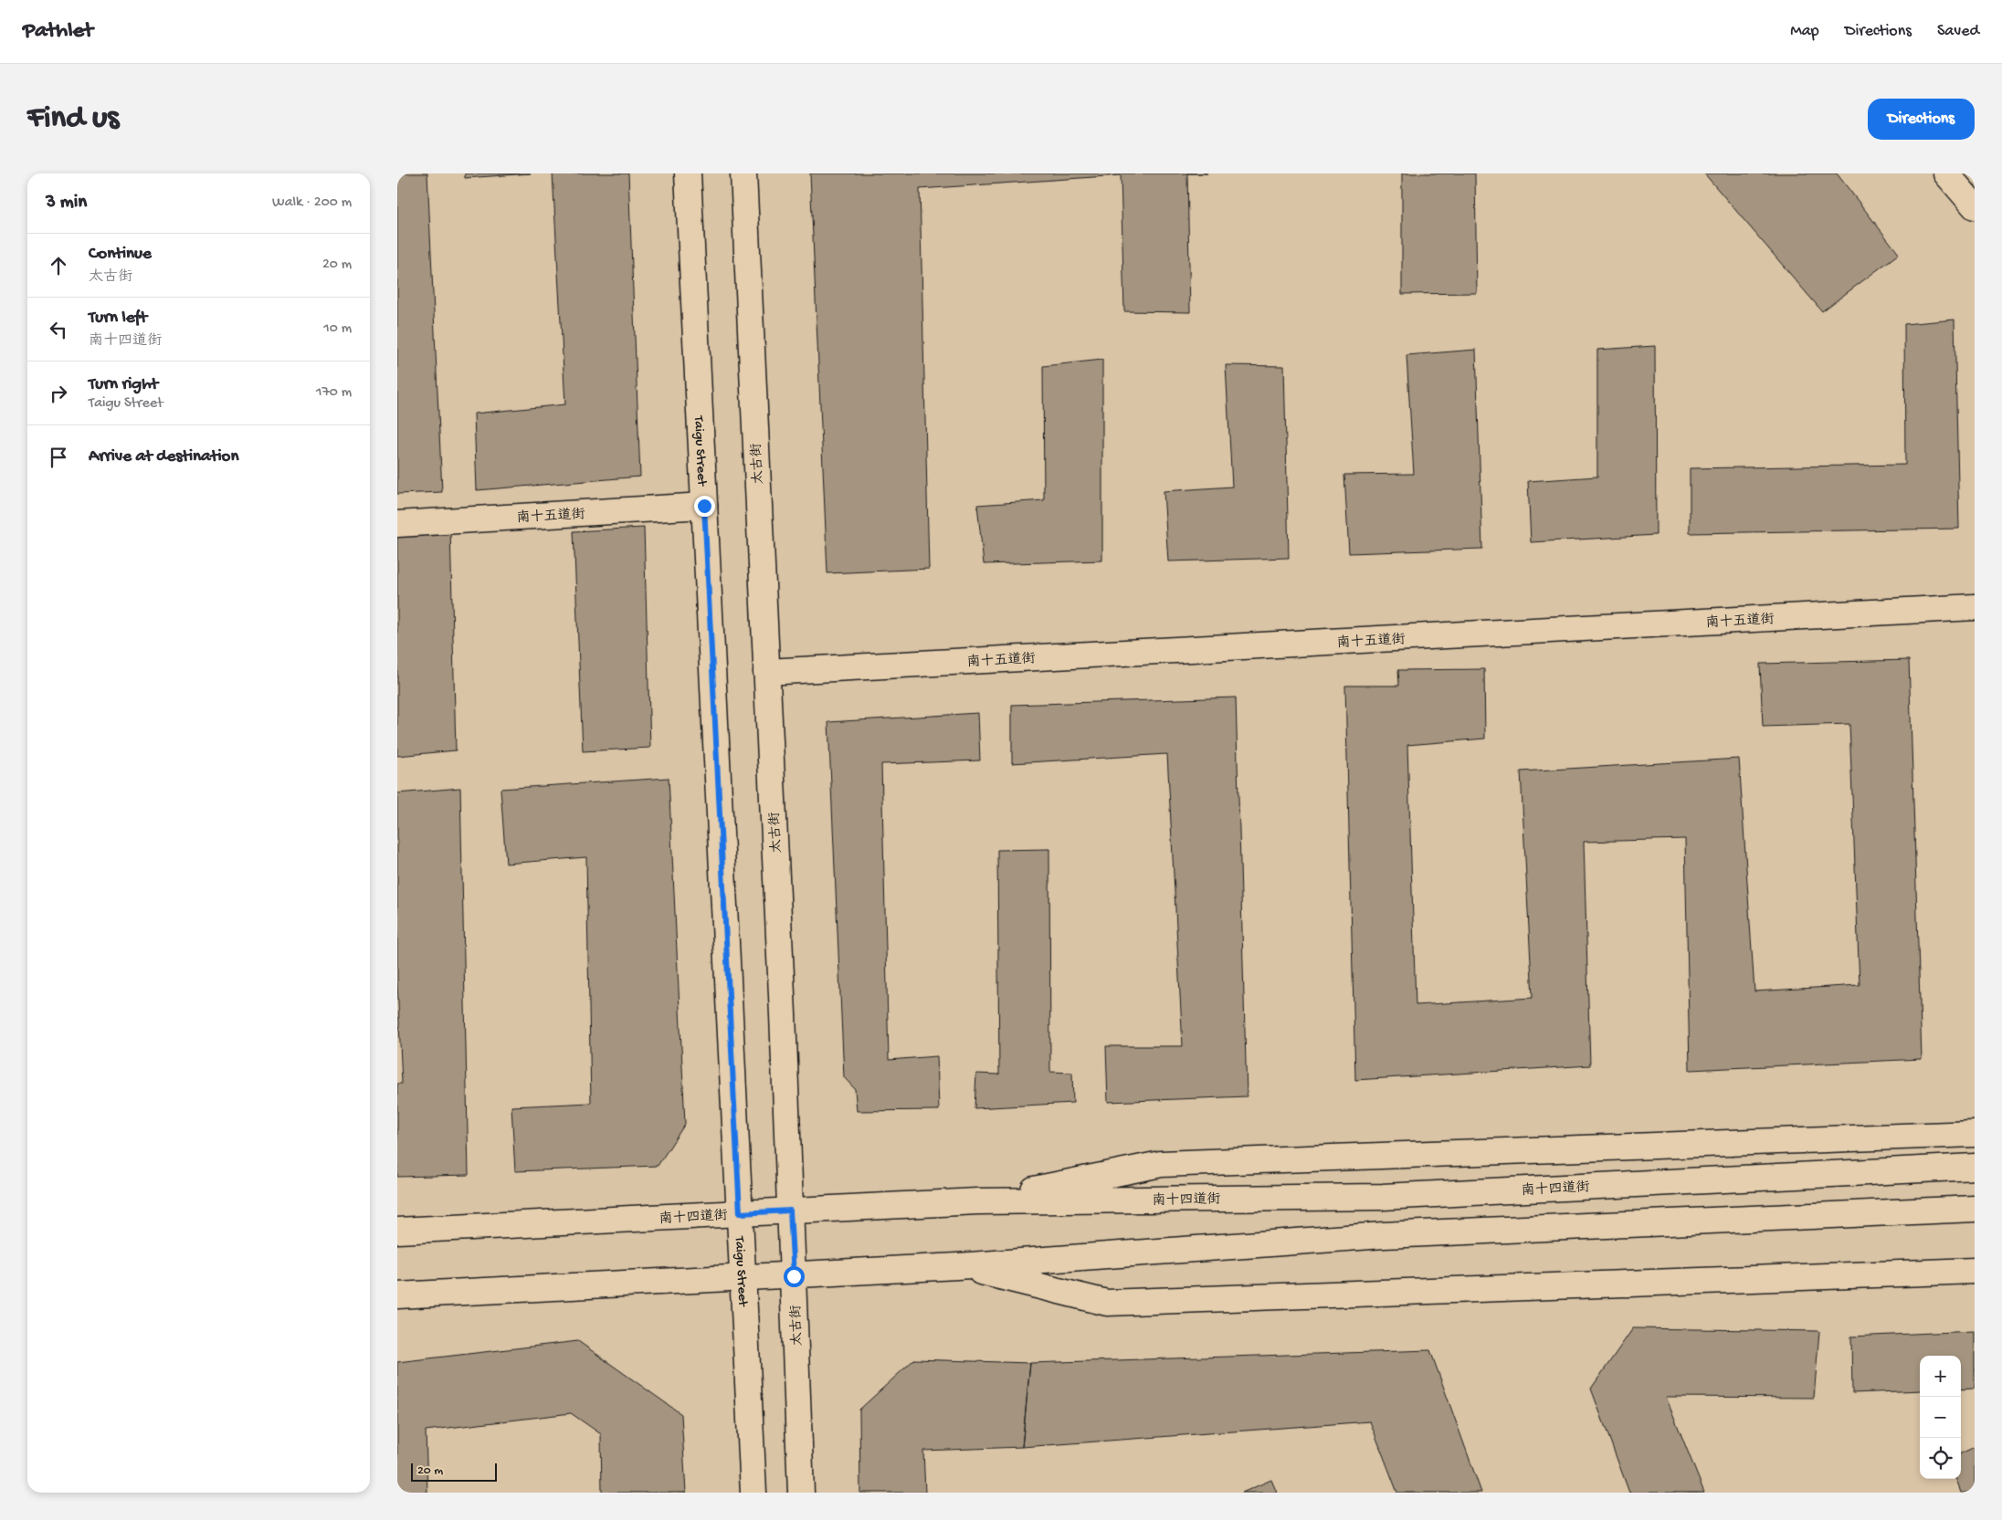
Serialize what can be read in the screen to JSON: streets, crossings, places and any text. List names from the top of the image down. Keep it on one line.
{"streets":{"main road":["Taigu Street","太古街","南十五道街","南十四道街"]},"crossings":[["Taigu Street","南十五道街"],["Taigu Street","南十四道街"],["太古街","南十五道街"],["太古街","南十四道街"]],"scale_bar":"20 m","page":{"header":"Pathlet","nav":["Map","Directions","Saved"],"buttons":"Directions","title":"Find us","heading":["3 min","Walk · 200 m"],"list":[["Continue","太古街","20 m"],["Turn left","南十四道街","10 m"],["Turn right","Taigu Street","170 m"],"Arrive at destination"],"map_buttons":["+","−"],"scale":"20 m"}}
